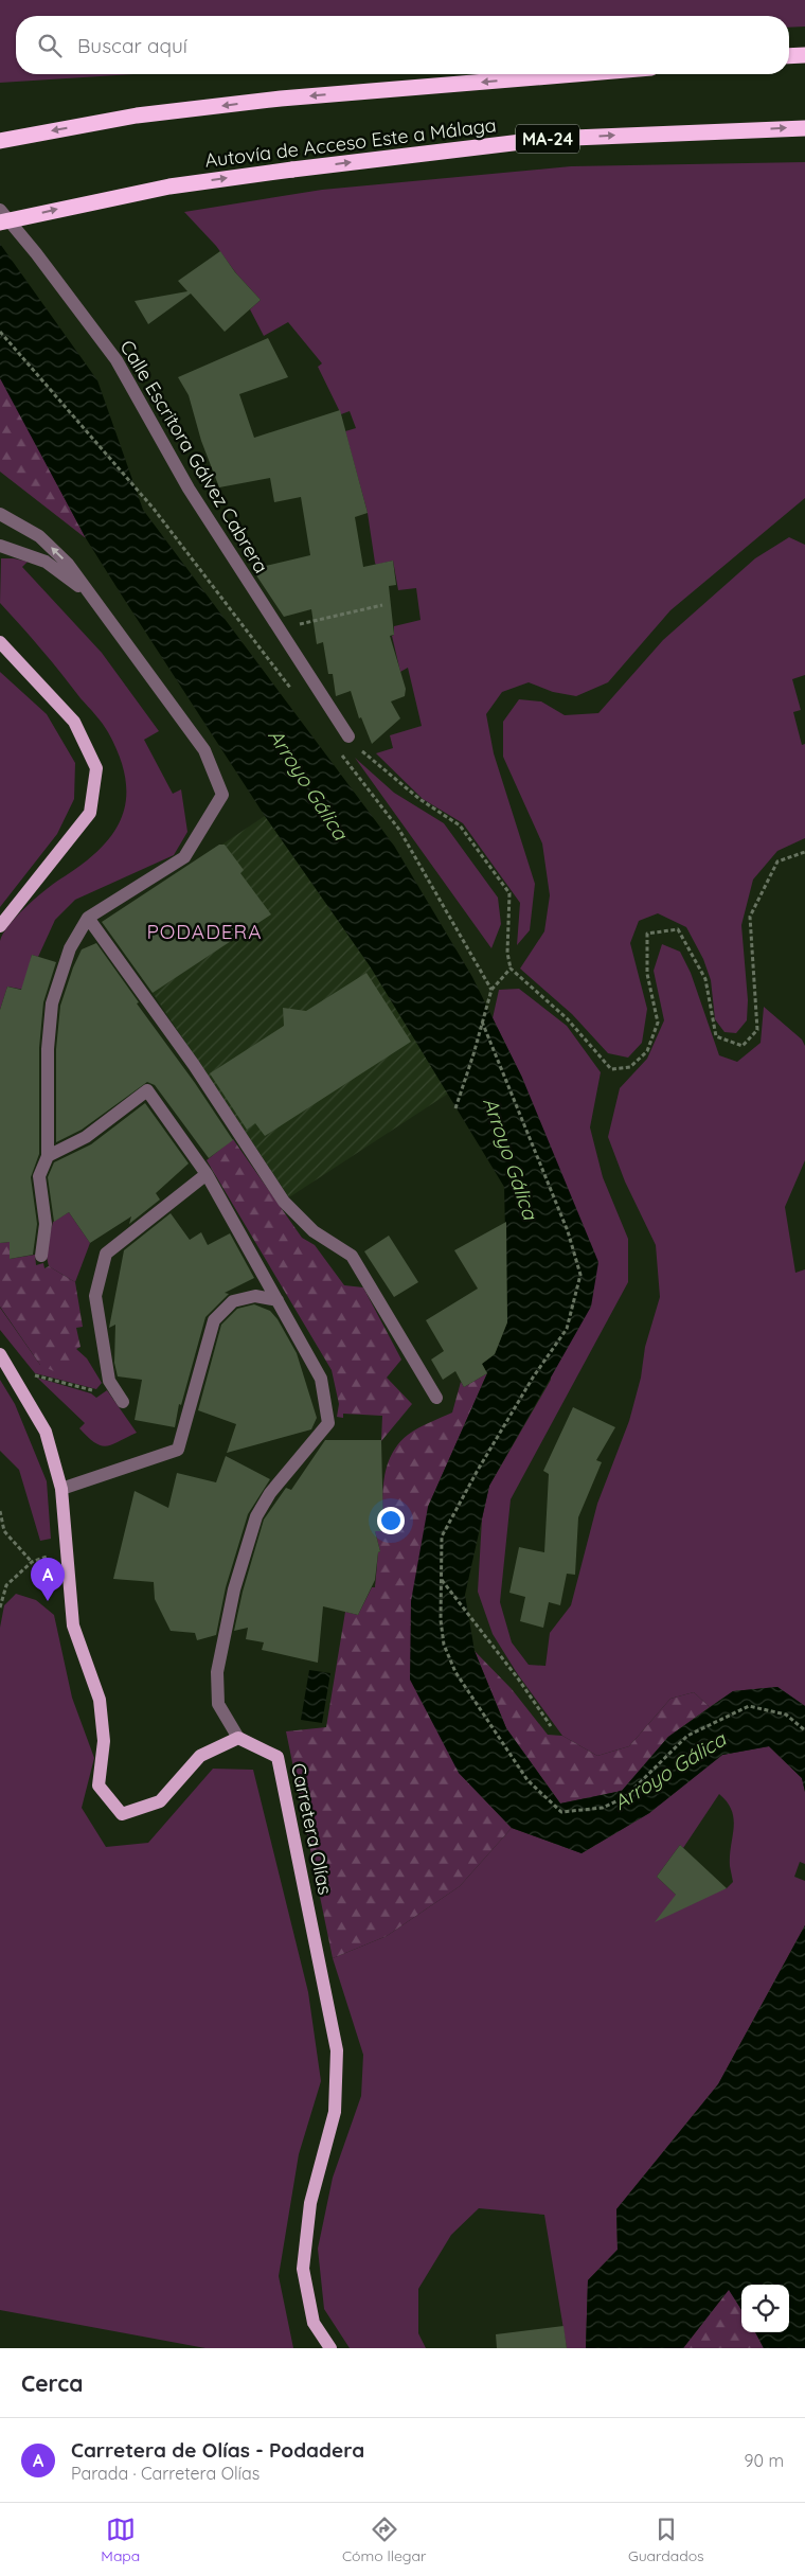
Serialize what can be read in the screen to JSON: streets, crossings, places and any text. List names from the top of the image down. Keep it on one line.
{"streets":{"highway":["MA-24","Autovía de Acceso Este a Málaga"],"main road":["Carretera Olías"],"street":["Calle Escritora Gálvez Cabrera"]},"districts":["PODADERA"],"water":["Arroyo Gálica"],"page":{"search":"Buscar aquí","pins":"A","heading":"Cerca","list":[{"mark":"A","name":"Carretera de Olías - Podadera","note":"Parada · Carretera Olías","value":"90 m"}],"nav":["Mapa","Cómo llegar","Guardados"]}}
